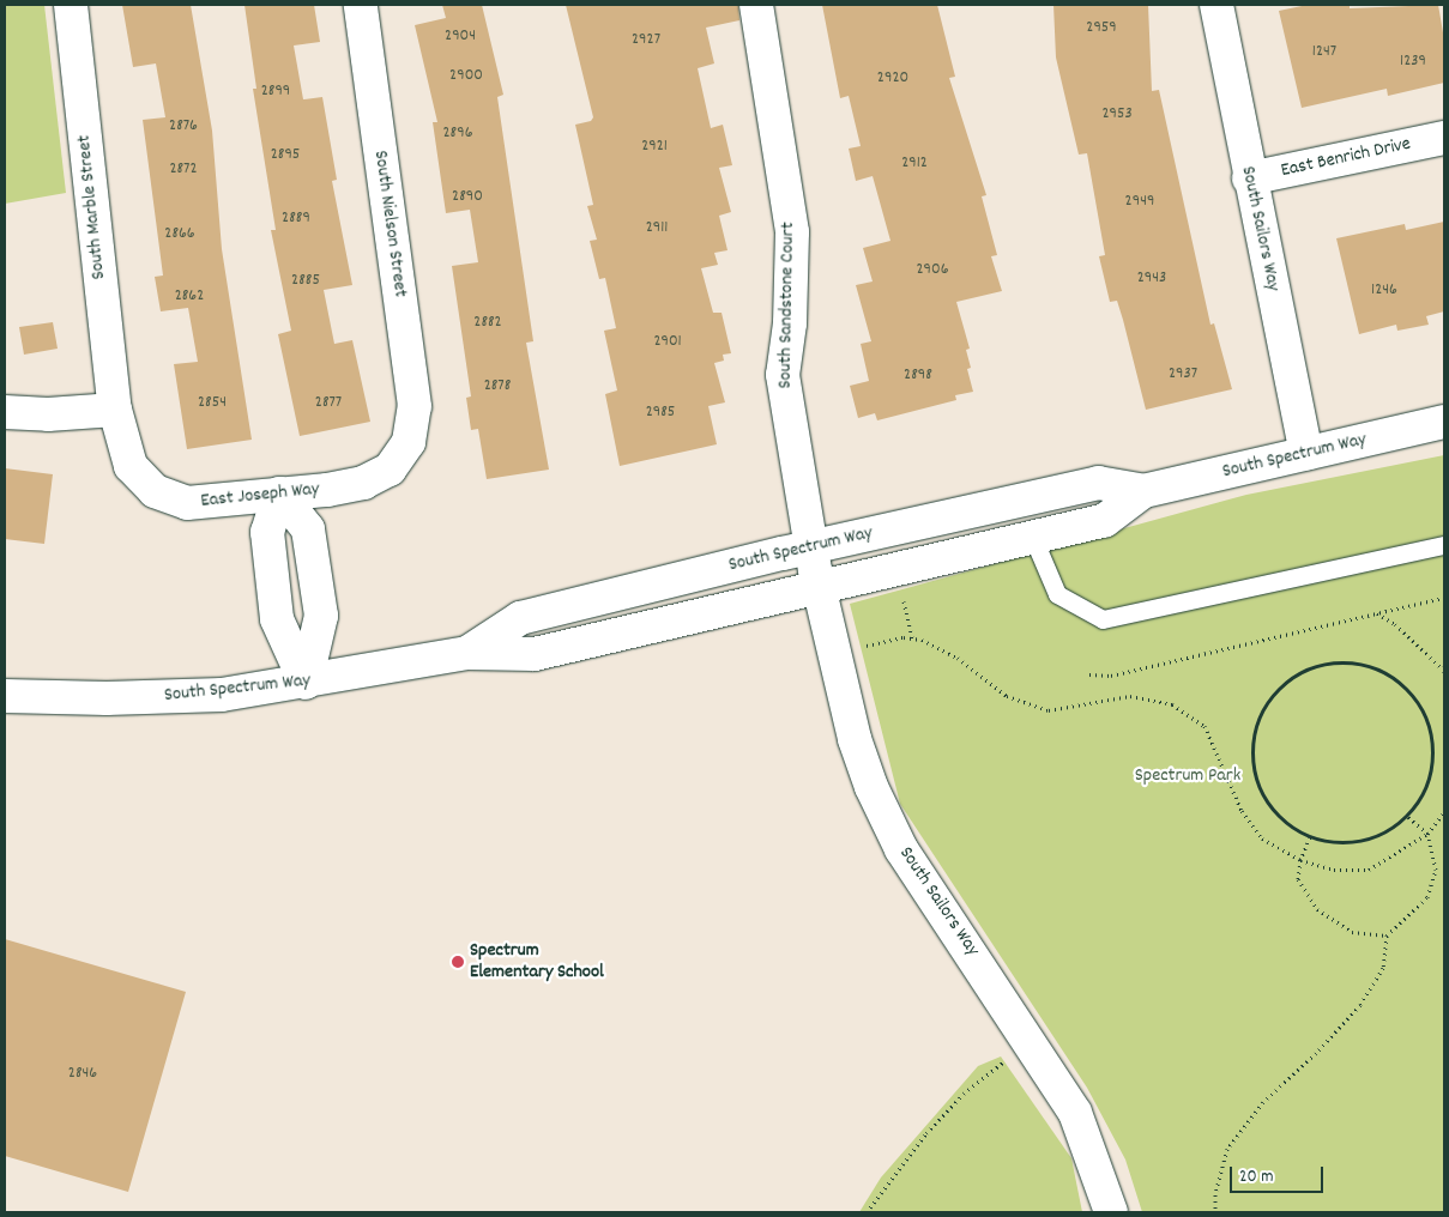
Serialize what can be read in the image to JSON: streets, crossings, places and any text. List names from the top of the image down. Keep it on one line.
{"streets":{"street":["East Benrich Drive","South Marble Street","South Nielson Street","South Sailors Way","South Sandstone Court","South Spectrum Way","East Joseph Way"]},"crossings":[["East Benrich Drive","South Sailors Way"],["South Marble Street","East Joseph Way"],["South Nielson Street","East Joseph Way"],["South Sailors Way","South Sandstone Court"],["South Sailors Way","South Spectrum Way"],["South Sandstone Court","South Spectrum Way"]],"parks":["Spectrum Park"],"places":["Spectrum Elementary School"],"house_numbers":["2959","2904","2927","1247","1239","2900","2920","2899","2953","2876","2896","2921","2895","2912","2872","2890","2949","2889","2911","2866","2906","2943","2885","1246","2862","2882","2901","2937","2898","2878","2854","2877","2985","2846"],"scale_bar":"20 m"}
